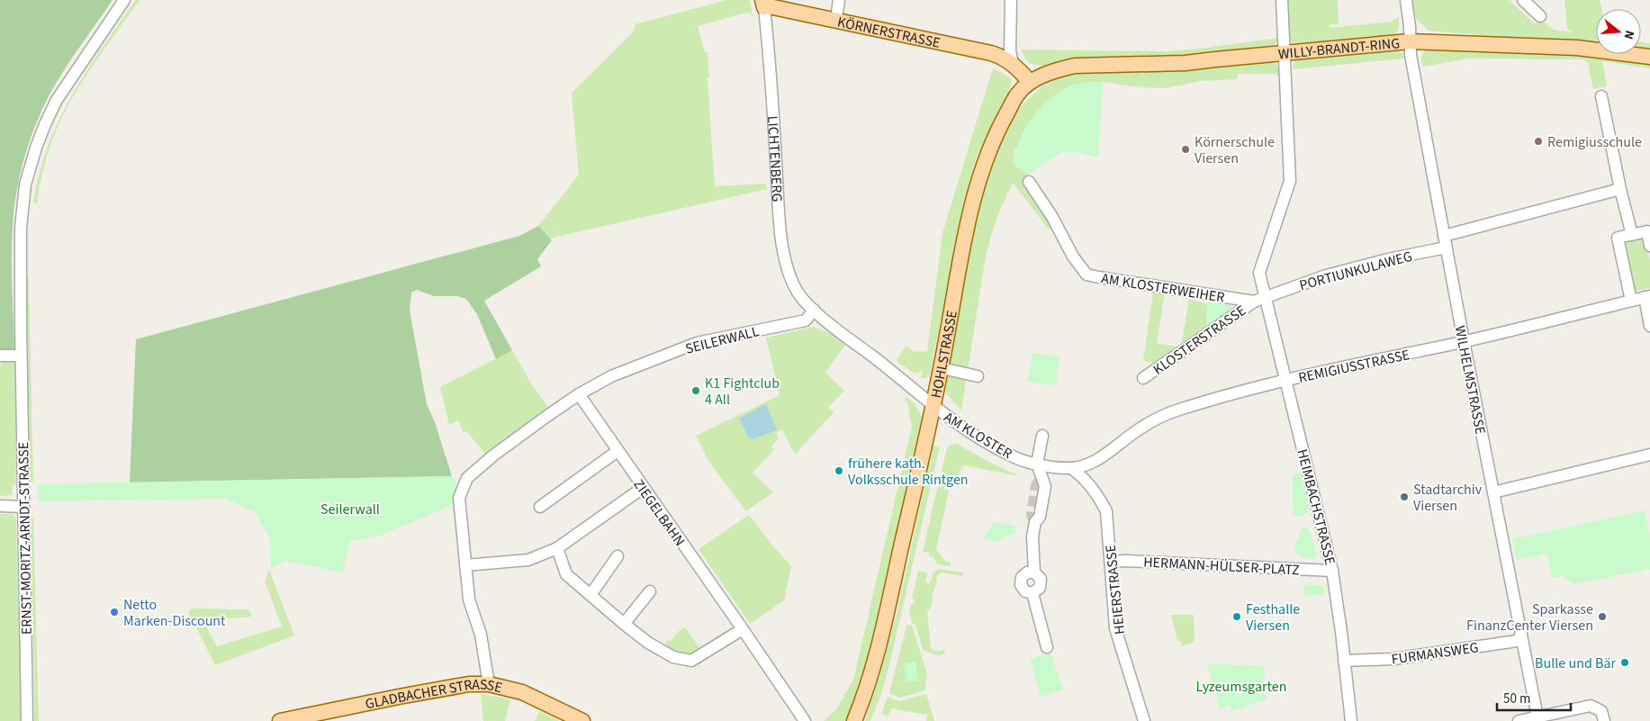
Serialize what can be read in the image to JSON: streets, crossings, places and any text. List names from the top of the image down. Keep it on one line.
{"streets":{"main road":["KÖRNERSTRASSE","WILLY-BRANDT-RING","HOHLSTRASSE","GLADBACHER STRASSE"],"street":["LICHTENBERG","PORTIUNKULAWEG","AM KLOSTERWEIHER","SEILERWALL","KLOSTERSTRASSE","REMIGIUSSTRASSE","WILHELMSTRASSE","AM KLOSTER","HEIMBACHSTRASSE","ZIEGELBAHN","ERNST-MORITZ-ARNDT-STRASSE","HERMANN-HÜLSER-PLATZ","HEIERSTRASSE","FURMANSWEG"]},"crossings":[["KÖRNERSTRASSE","LICHTENBERG"],["WILLY-BRANDT-RING","HOHLSTRASSE"],["WILLY-BRANDT-RING","WILHELMSTRASSE"],["LICHTENBERG","SEILERWALL"],["LICHTENBERG","AM KLOSTER"],["PORTIUNKULAWEG","WILHELMSTRASSE"],["PORTIUNKULAWEG","HEIMBACHSTRASSE"],["AM KLOSTERWEIHER","KLOSTERSTRASSE"],["SEILERWALL","AM KLOSTER"],["SEILERWALL","ZIEGELBAHN"],["SEILERWALL","GLADBACHER STRASSE"],["HOHLSTRASSE","AM KLOSTER"],["REMIGIUSSTRASSE","WILHELMSTRASSE"],["REMIGIUSSTRASSE","AM KLOSTER"],["REMIGIUSSTRASSE","HEIMBACHSTRASSE"],["REMIGIUSSTRASSE","HEIERSTRASSE"],["WILHELMSTRASSE","FURMANSWEG"],["AM KLOSTER","HEIERSTRASSE"],["HEIMBACHSTRASSE","HERMANN-HÜLSER-PLATZ"],["HEIMBACHSTRASSE","FURMANSWEG"],["HERMANN-HÜLSER-PLATZ","HEIERSTRASSE"]],"parks":["Seilerwall","Lyzeumsgarten"],"places":["Remigiusschule","Körnerschule Viersen","K1 Fightclub 4 All","frühere kath. Volksschule Rintgen","Stadtarchiv Viersen","Netto Marken-Discount","Festhalle Viersen","Sparkasse FinanzCenter Viersen","Bulle und Bär"],"scale_bar":"50 m","north":"right"}
